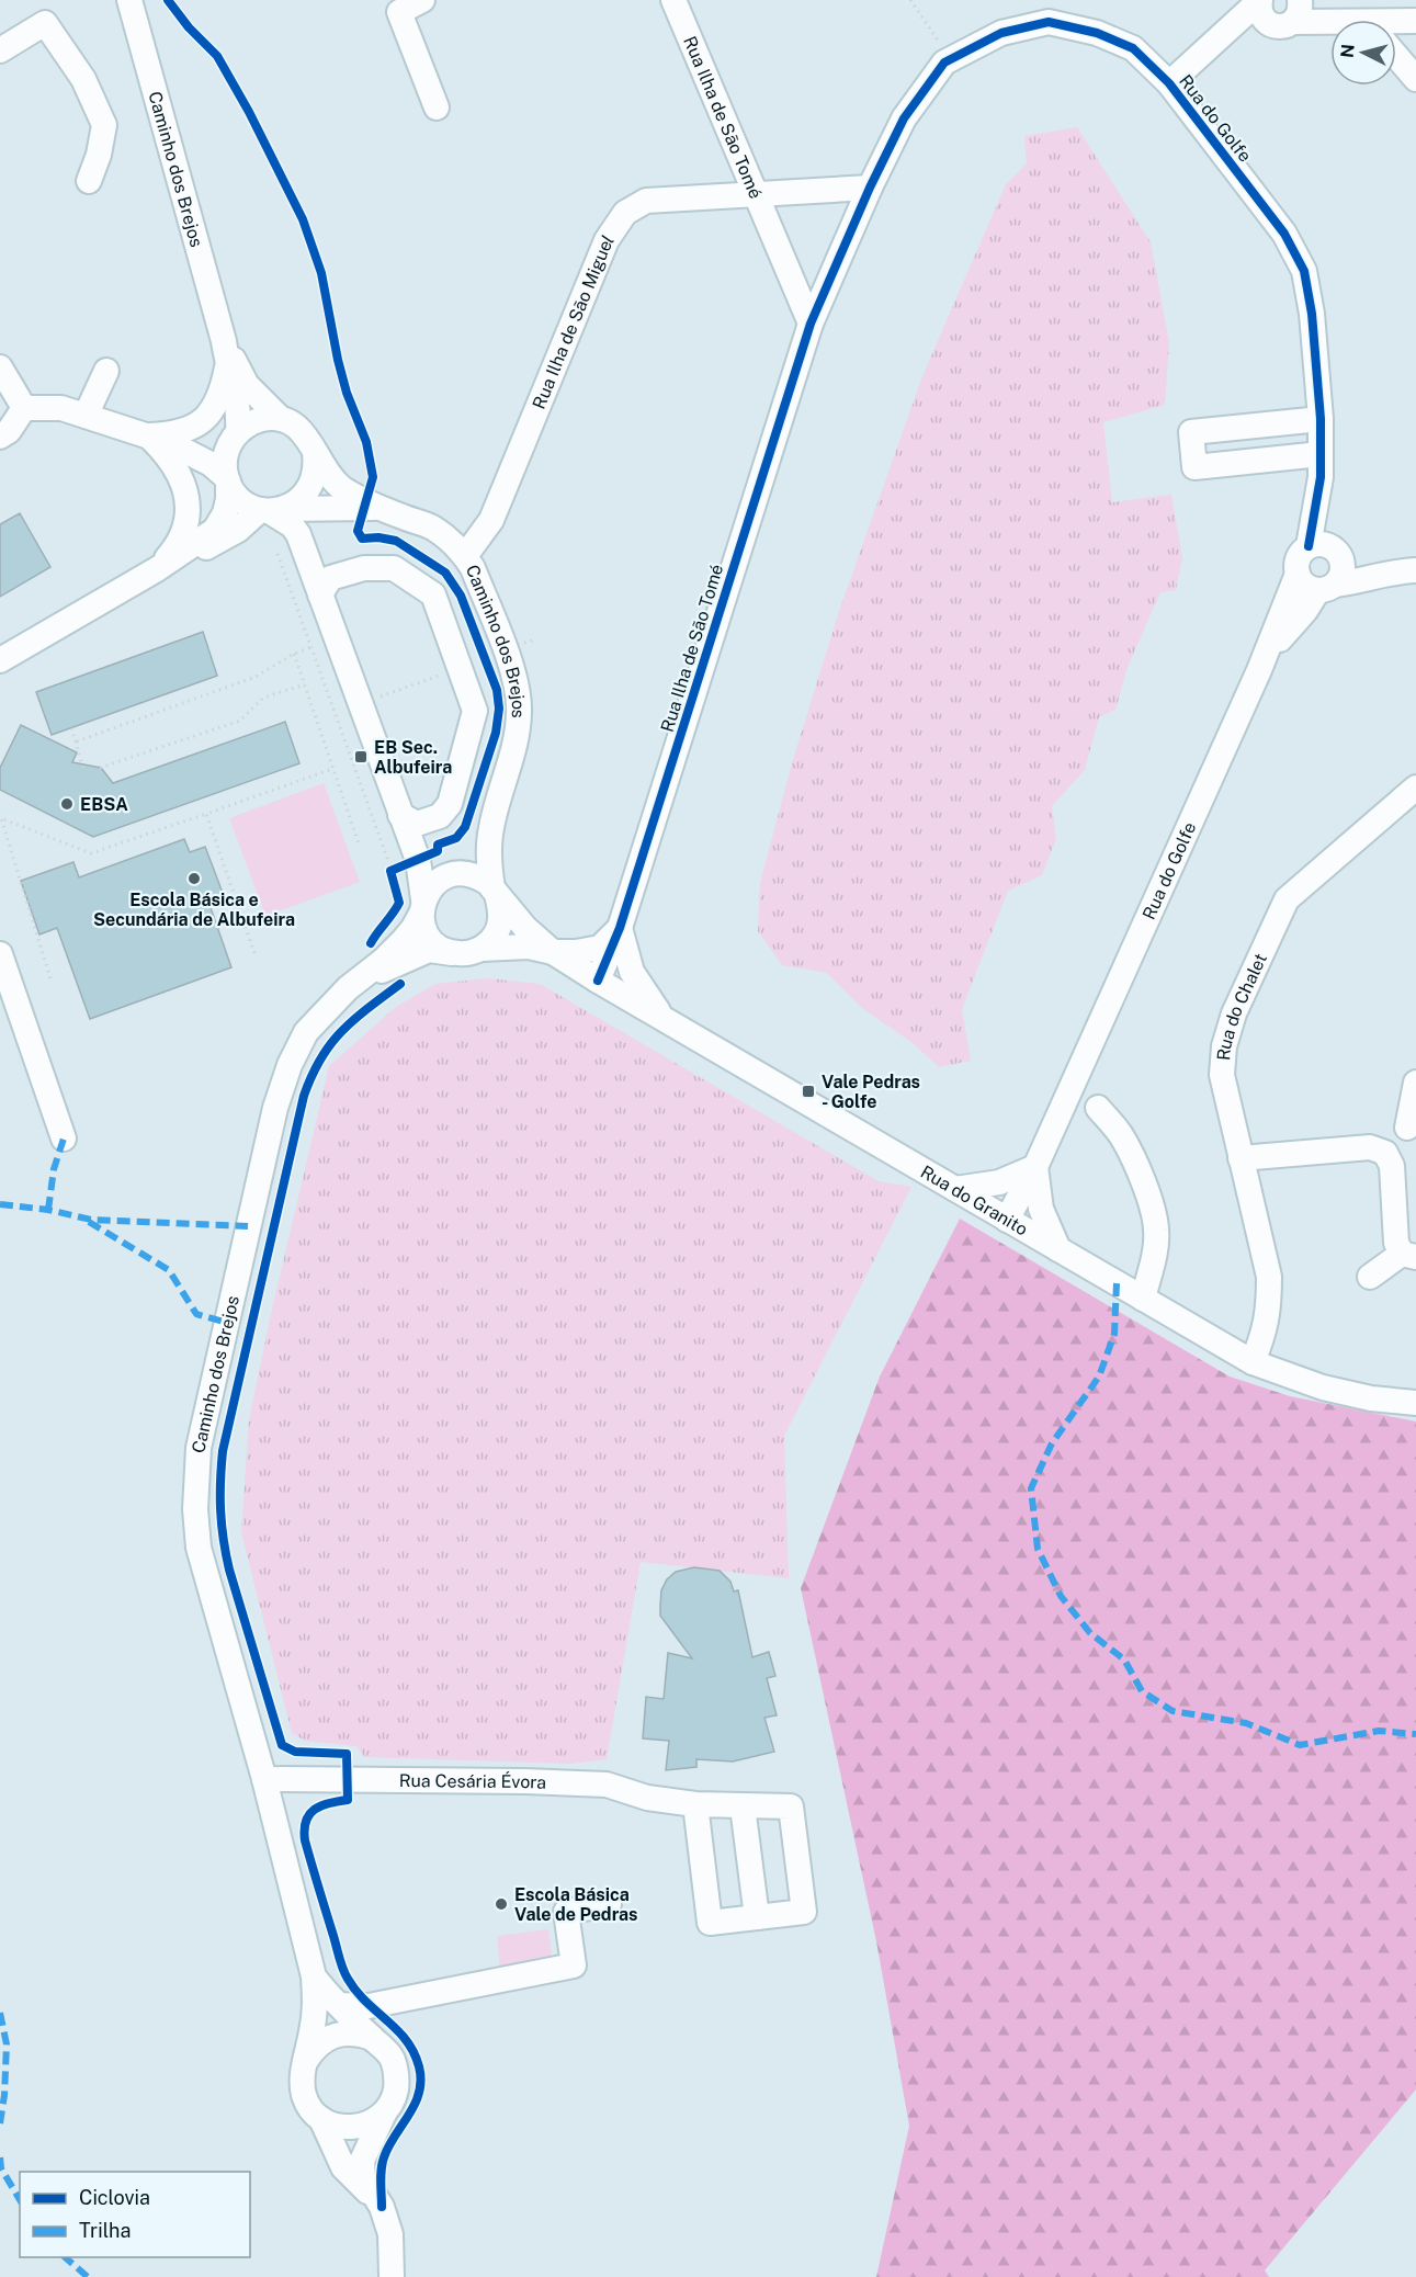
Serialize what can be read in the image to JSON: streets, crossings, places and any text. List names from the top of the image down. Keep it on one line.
{"streets":{"street":["Rua Ilha de São Tomé","Rua do Golfe","Caminho dos Brejos","Rua Ilha de São Miguel","Rua do Chalet","Rua do Granito","Rua Cesária Évora"]},"crossings":[["Rua Ilha de São Tomé","Rua do Golfe"],["Rua Ilha de São Tomé","Rua Ilha de São Miguel"],["Rua Ilha de São Tomé","Rua do Granito"],["Rua do Golfe","Rua Ilha de São Miguel"],["Rua do Golfe","Rua do Granito"],["Caminho dos Brejos","Rua Ilha de São Miguel"],["Caminho dos Brejos","Rua do Granito"],["Caminho dos Brejos","Rua Cesária Évora"],["Rua do Chalet","Rua do Granito"]],"places":{"transit":["EB Sec. Albufeira","Vale Pedras - Golfe"],"other":["EBSA","Escola Básica e Secundária de Albufeira","Escola Básica Vale de Pedras"]},"legend":["Ciclovia","Trilha"],"north":"left"}
